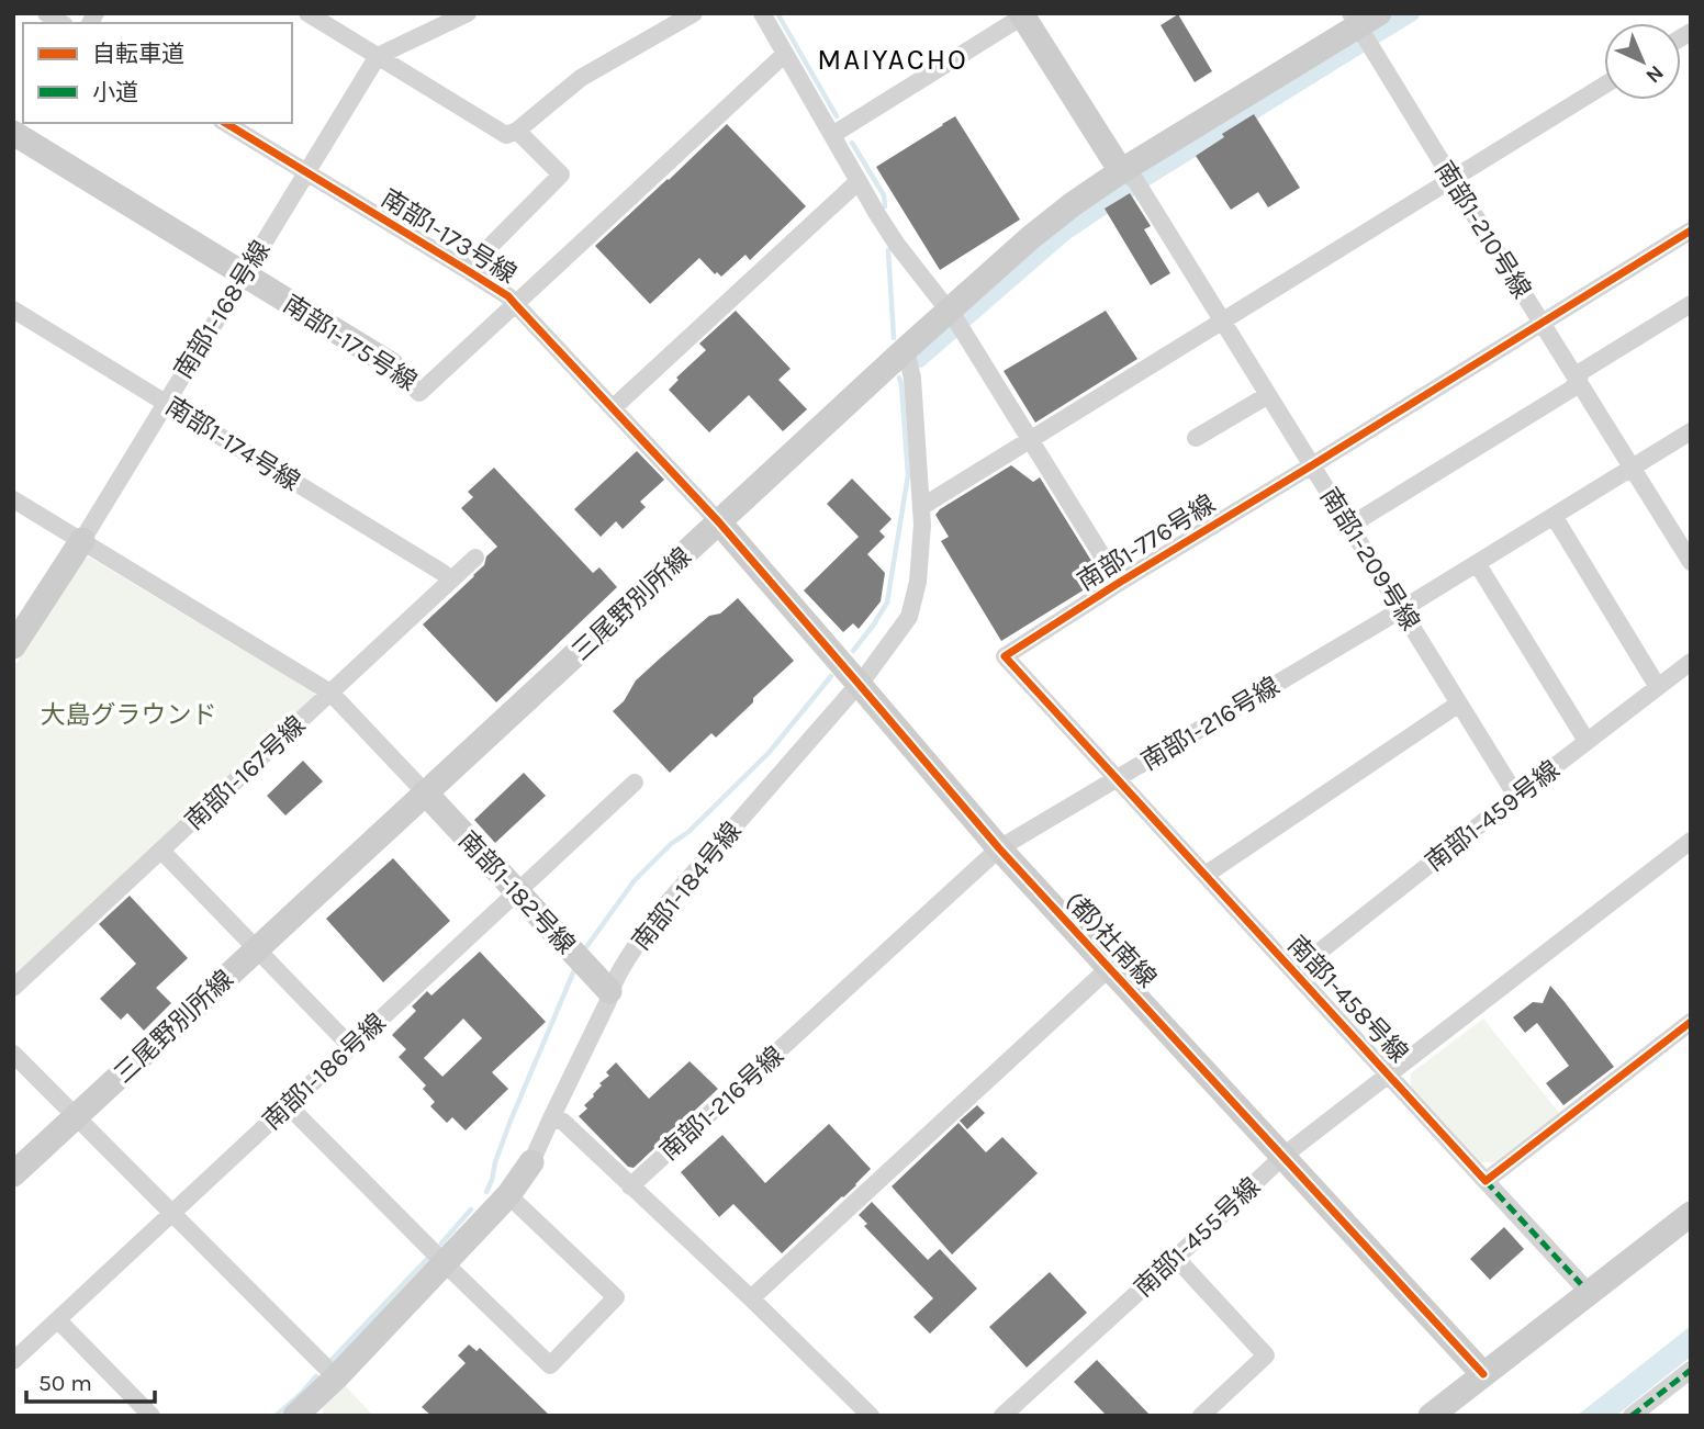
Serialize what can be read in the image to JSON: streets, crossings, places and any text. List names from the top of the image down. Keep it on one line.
{"streets":{"street":["南部1-210号線","南部1-173号線","南部1-168号線","南部1-175号線","南部1-174号線","南部1-776号線","南部1-209号線","三尾野別所線","南部1-216号線","南部1-167号線","南部1-459号線","南部1-184号線","南部1-182号線","(都)社南線","南部1-458号線","南部1-186号線","南部1-455号線"]},"crossings":[["南部1-210号線","南部1-776号線"],["南部1-210号線","三尾野別所線"],["南部1-210号線","南部1-216号線"],["南部1-173号線","南部1-168号線"],["南部1-173号線","南部1-175号線"],["南部1-173号線","三尾野別所線"],["南部1-173号線","(都)社南線"],["南部1-168号線","南部1-175号線"],["南部1-168号線","南部1-174号線"],["南部1-174号線","南部1-167号線"],["南部1-776号線","南部1-209号線"],["南部1-776号線","南部1-458号線"],["南部1-209号線","三尾野別所線"],["南部1-209号線","南部1-216号線"],["南部1-209号線","南部1-459号線"],["三尾野別所線","南部1-184号線"],["三尾野別所線","南部1-182号線"],["三尾野別所線","(都)社南線"],["南部1-216号線","(都)社南線"],["南部1-216号線","南部1-458号線"],["南部1-459号線","南部1-458号線"],["南部1-184号線","南部1-182号線"],["南部1-184号線","(都)社南線"],["南部1-182号線","南部1-186号線"],["(都)社南線","南部1-455号線"],["南部1-458号線","南部1-455号線"]],"districts":["MAIYACHO"],"parks":["大島グラウンド"],"legend":["自転車道","小道"],"scale_bar":"50 m","north":"bottom right"}
